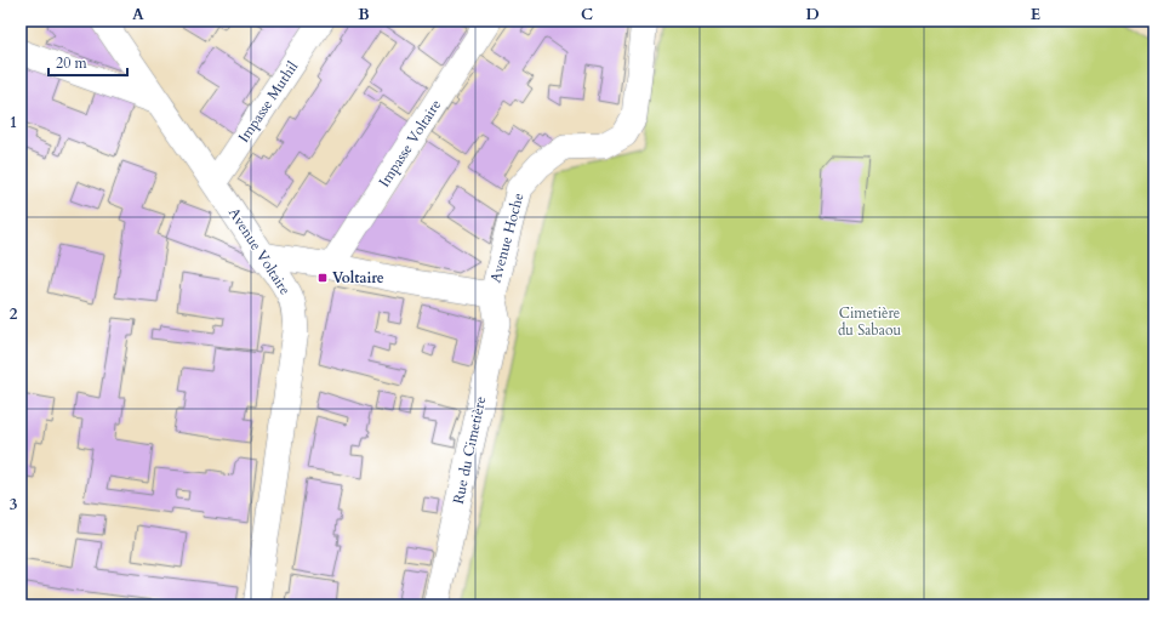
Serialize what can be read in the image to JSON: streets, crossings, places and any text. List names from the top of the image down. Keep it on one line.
{"streets":{"street":["Impasse Muthil","Impasse Voltaire","Avenue Hoche","Avenue Voltaire","Rue du Cimetière"]},"crossings":[["Impasse Muthil","Avenue Voltaire"],["Impasse Voltaire","Avenue Hoche"],["Avenue Hoche","Avenue Voltaire"],["Avenue Hoche","Rue du Cimetière"]],"parks":["Cimetière du Sabaou"],"places":{"transit":["Voltaire"]},"scale_bar":"20 m","grid":{"columns":["A","B","C","D","E"],"rows":["1","2","3"]}}
